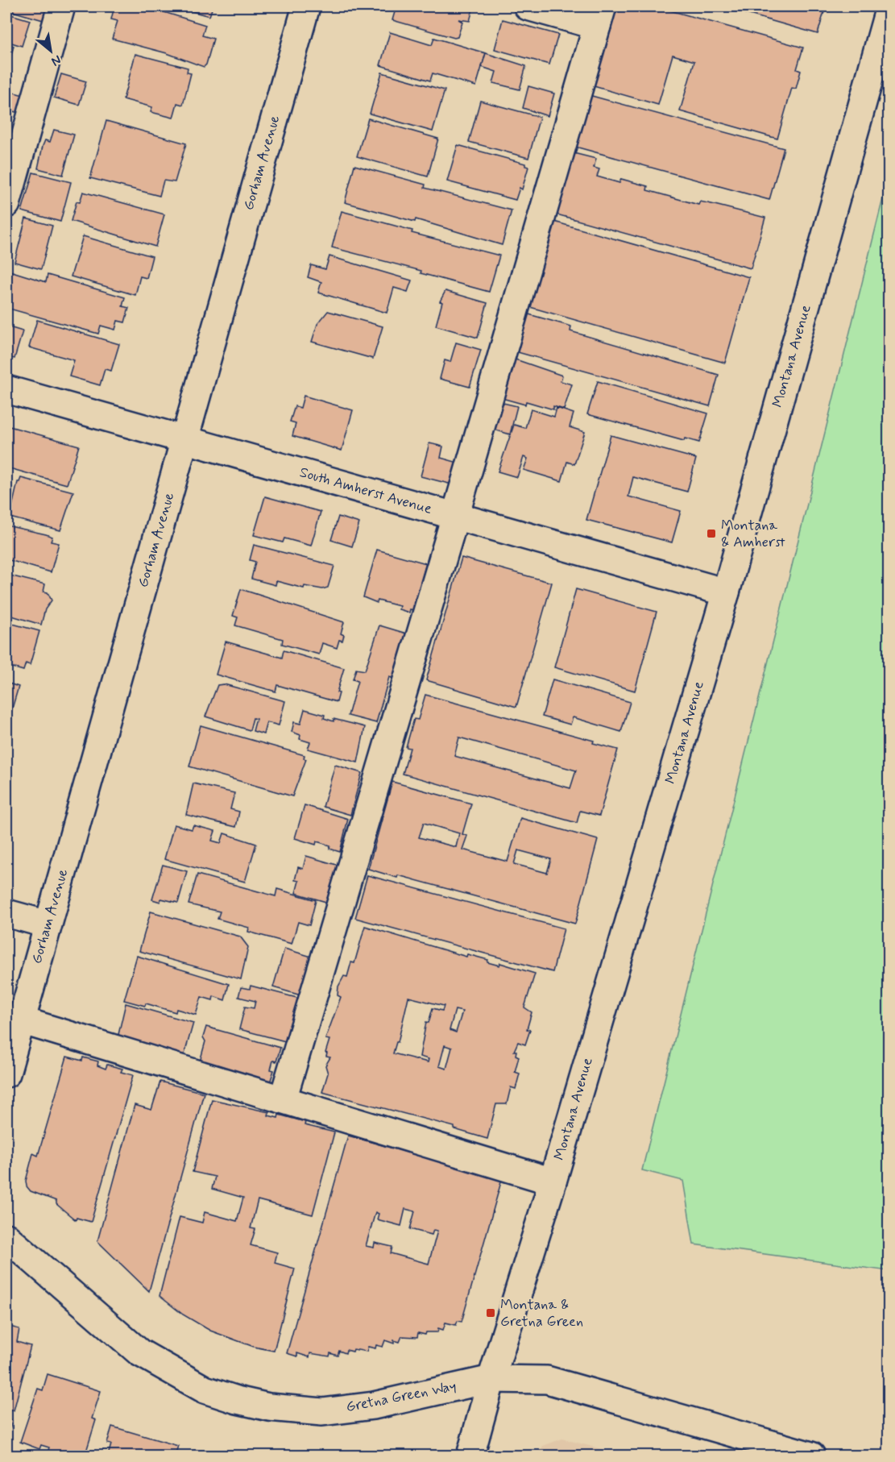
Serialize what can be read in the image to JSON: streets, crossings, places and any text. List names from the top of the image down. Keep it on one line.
{"streets":{"street":["Gorham Avenue","Montana Avenue","South Amherst Avenue","Gretna Green Way"]},"crossings":[["Gorham Avenue","South Amherst Avenue"],["Montana Avenue","South Amherst Avenue"],["Montana Avenue","Gretna Green Way"]],"places":{"transit":["Montana & Amherst","Montana & Gretna Green"]},"north":"bottom right"}
